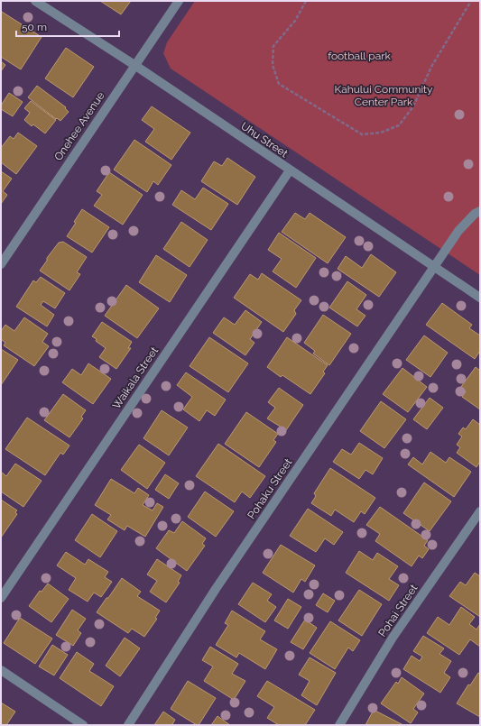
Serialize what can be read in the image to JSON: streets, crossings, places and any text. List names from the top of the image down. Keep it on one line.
{"streets":{"street":["Onehee Avenue","Uhu Street","Waikala Street","Pohaku Street","Pohai Street"]},"crossings":[["Onehee Avenue","Uhu Street"],["Uhu Street","Waikala Street"],["Uhu Street","Pohaku Street"]],"parks":["football park","Kahului Community Center Park"],"scale_bar":"50 m"}
